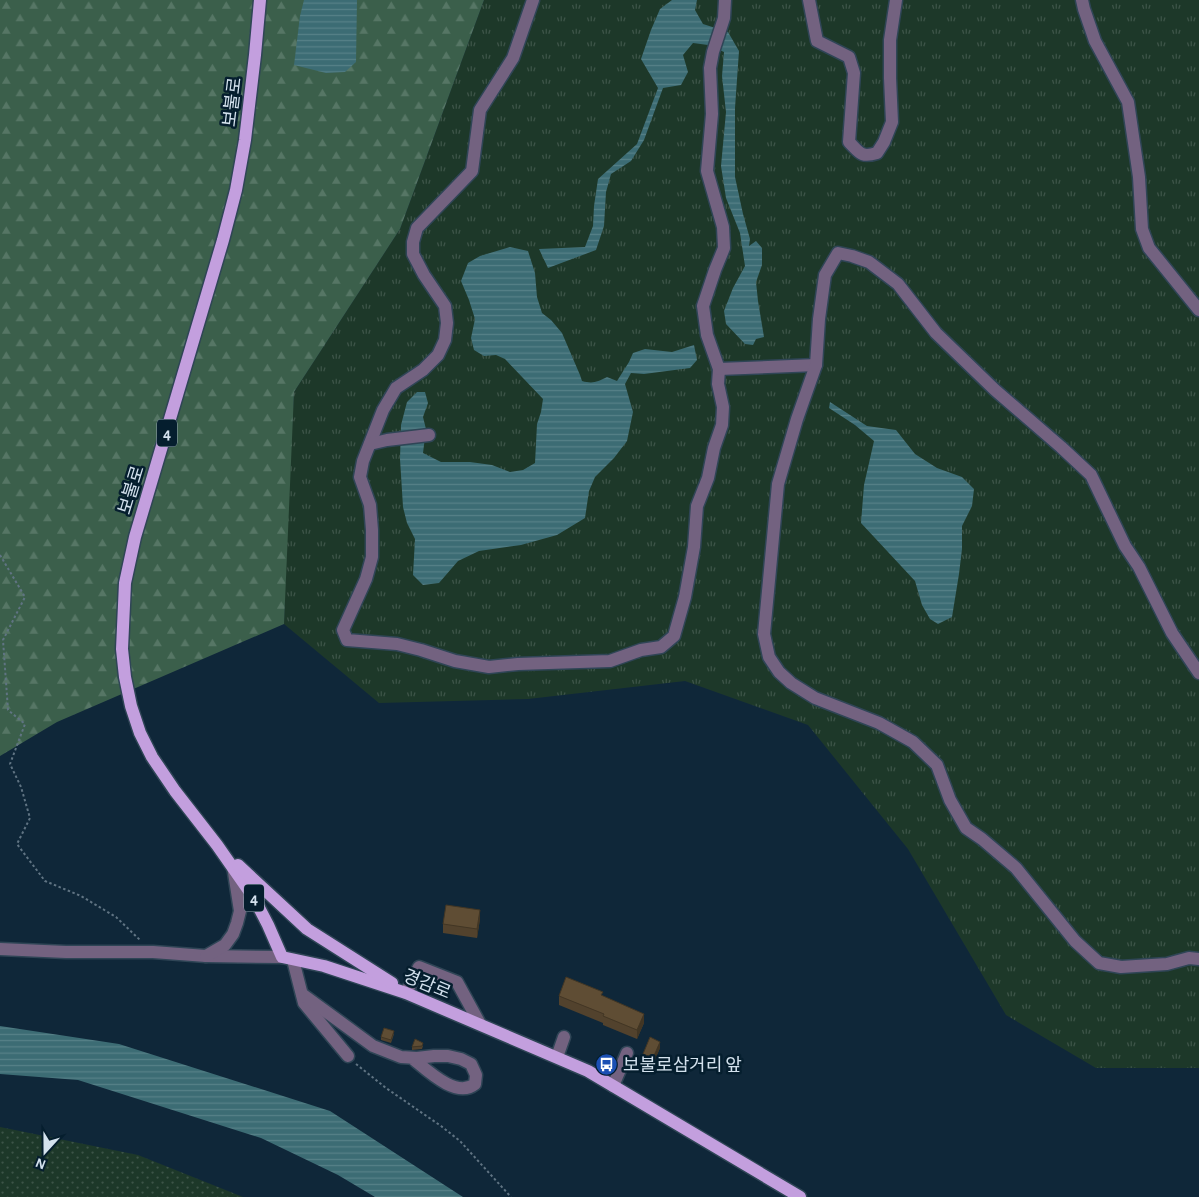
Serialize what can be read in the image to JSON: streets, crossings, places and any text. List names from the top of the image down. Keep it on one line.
{"streets":{"main road":["보불로","4","경감로"]},"crossings":[["보불로","경감로"]],"places":{"bus stop":["보불로삼거리 앞"]},"north":"bottom"}
